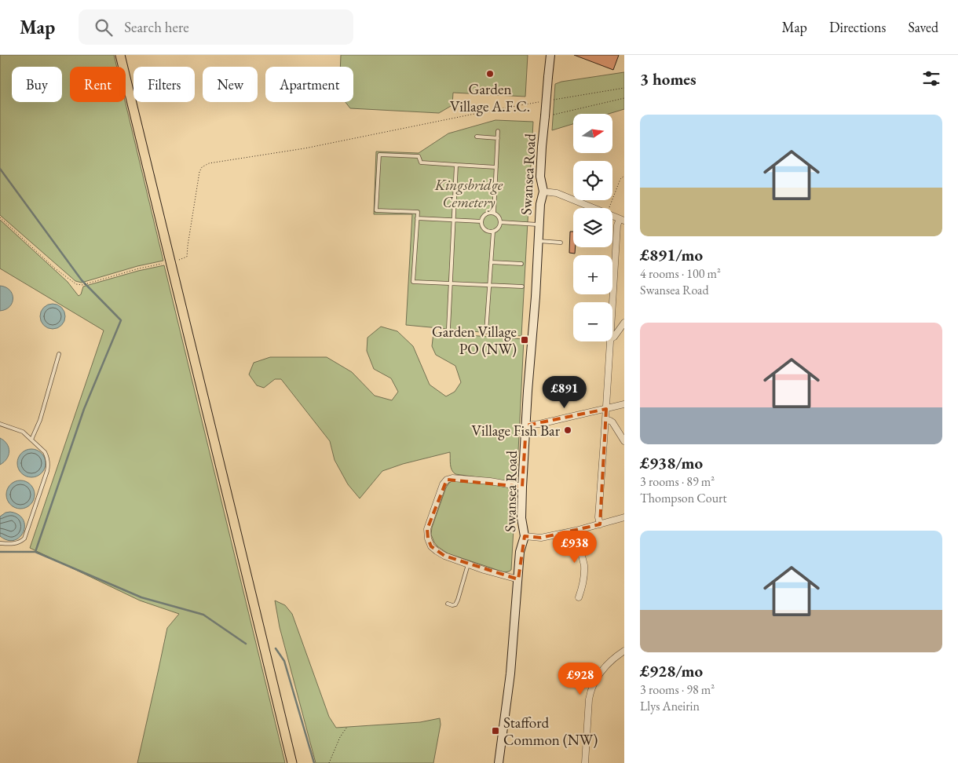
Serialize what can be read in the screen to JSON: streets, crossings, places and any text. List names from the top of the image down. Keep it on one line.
{"streets":{"main road":["Swansea Road"]},"parks":["Kingsbridge Cemetery"],"places":{"other":["Garden Village A.F.C.","Village Fish Bar"],"transit":["Garden Village PO (NW)","Stafford Common (NW)"]},"north":"right","page":{"header":"Map","search":"Search here","nav":["Map","Directions","Saved"],"heading":"3 homes","chip":["Buy","Rent","Filters","New","Apartment"],"list":[{"name":"£891/mo","note":"4 rooms · 100 m² · Swansea Road"},{"name":"£938/mo","note":"3 rooms · 89 m² · Thompson Court"},{"name":"£928/mo","note":"3 rooms · 98 m² · Llys Aneirin"}],"map_buttons":["+","−"],"price":["£891","£938","£928"]}}
